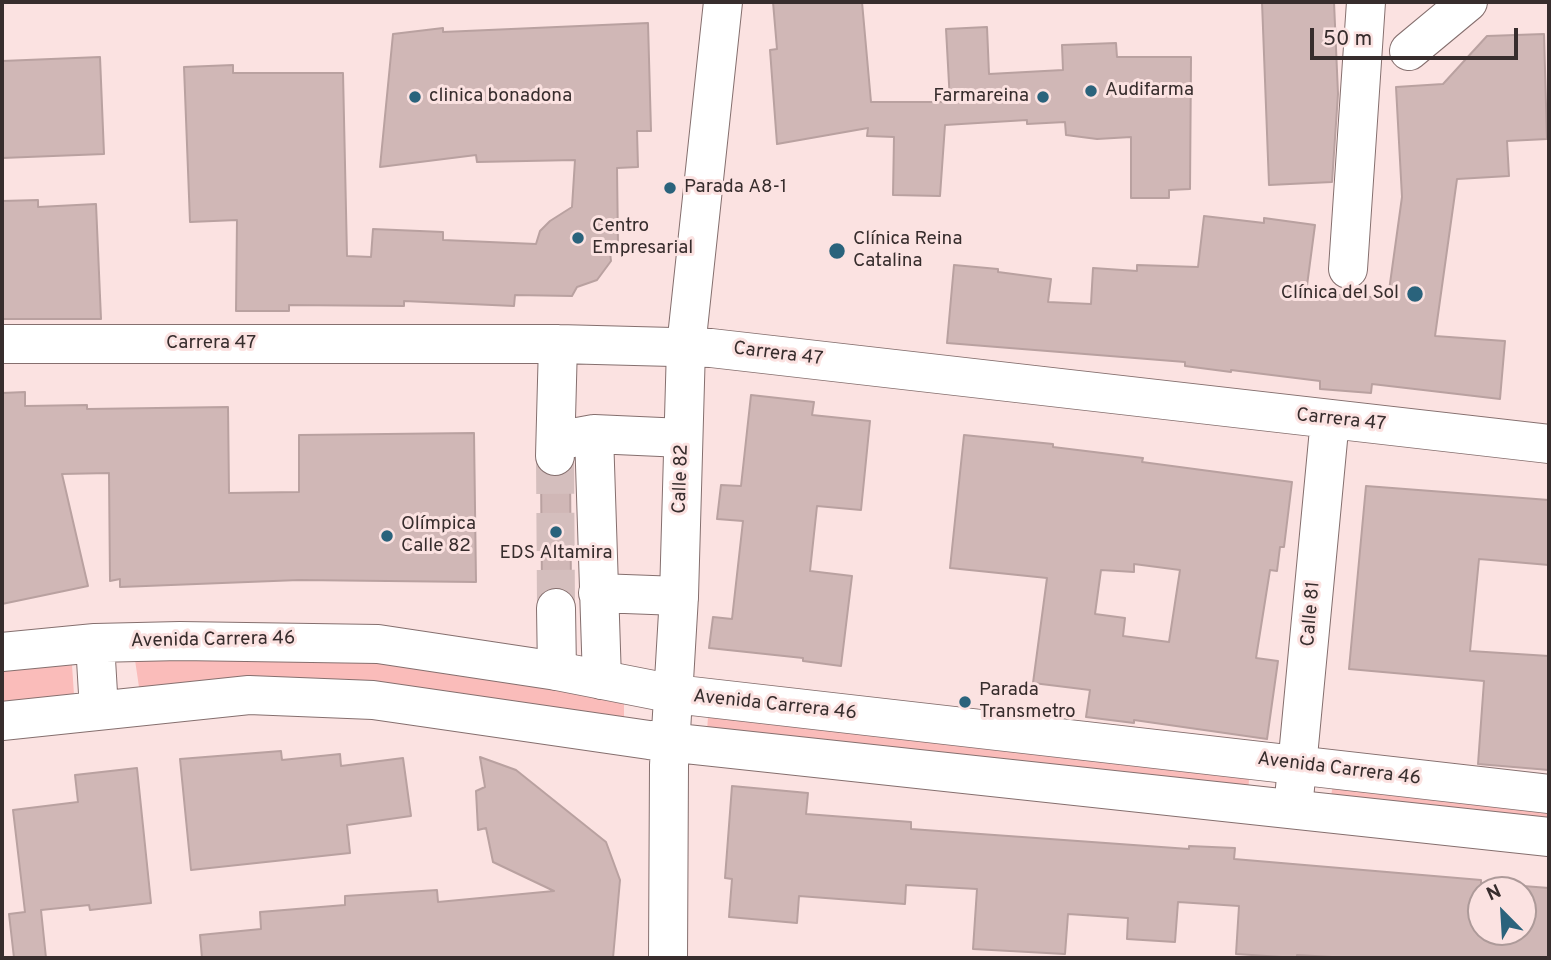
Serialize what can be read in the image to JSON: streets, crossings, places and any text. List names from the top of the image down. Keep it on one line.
{"streets":{"main road":["Carrera 47","Calle 82","Calle 81","Avenida Carrera 46"]},"crossings":[["Carrera 47","Calle 82"],["Carrera 47","Calle 81"],["Calle 82","Avenida Carrera 46"],["Calle 81","Avenida Carrera 46"]],"places":["Audifarma","clinica bonadona","Farmareina","Parada A8-1","Centro Empresarial","Clínica Reina Catalina","Clínica del Sol","EDS Altamira","Olímpica Calle 82","Parada Transmetro"],"scale_bar":"50 m","north":"top left"}
